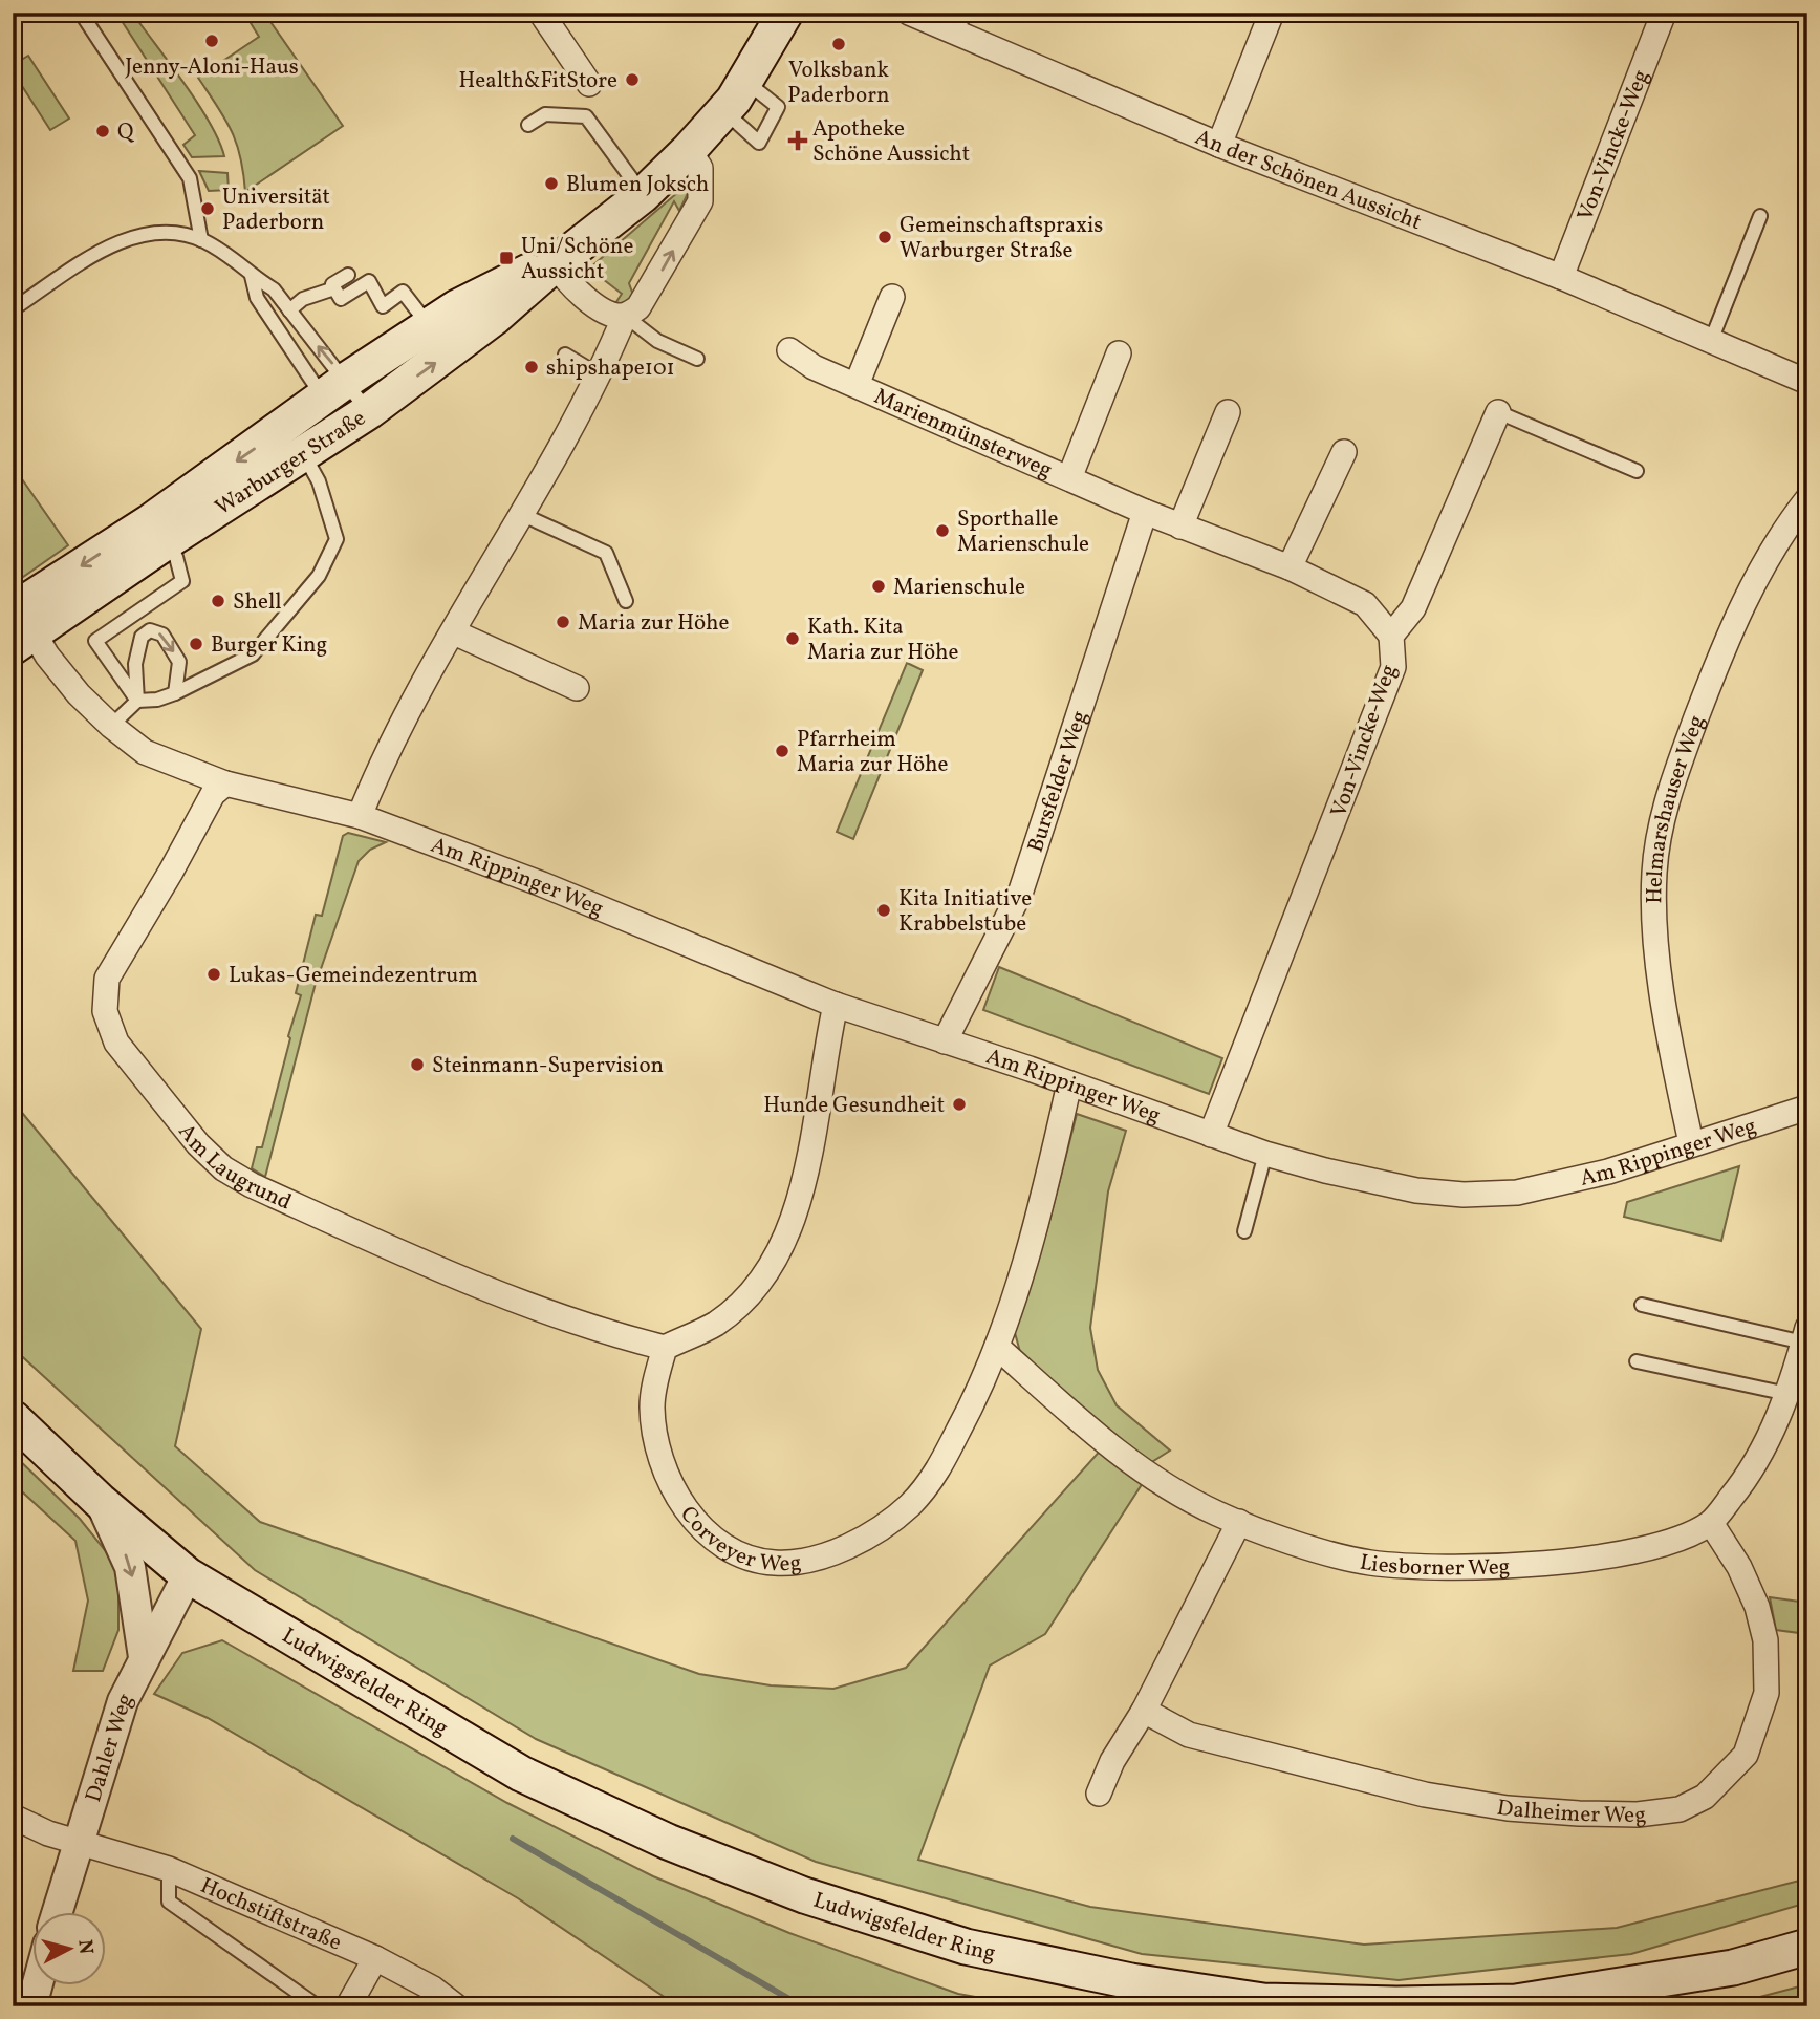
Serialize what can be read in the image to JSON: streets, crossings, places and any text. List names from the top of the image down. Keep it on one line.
{"streets":{"main road":["Warburger Straße","Ludwigsfelder Ring"],"street":["Von-Vincke-Weg","An der Schönen Aussicht","Marienmünsterweg","Bursfelder Weg","Helmarshauser Weg","Am Rippinger Weg","Am Laugrund","Corveyer Weg","Liesborner Weg","Dahler Weg","Dalheimer Weg","Hochstiftstraße"]},"crossings":[["Von-Vincke-Weg","An der Schönen Aussicht"],["Von-Vincke-Weg","Marienmünsterweg"],["Von-Vincke-Weg","Am Rippinger Weg"],["Marienmünsterweg","Bursfelder Weg"],["Warburger Straße","Am Rippinger Weg"],["Bursfelder Weg","Am Rippinger Weg"],["Helmarshauser Weg","Am Rippinger Weg"],["Am Rippinger Weg","Am Laugrund"],["Am Rippinger Weg","Corveyer Weg"],["Am Laugrund","Corveyer Weg"],["Corveyer Weg","Liesborner Weg"],["Liesborner Weg","Dalheimer Weg"],["Ludwigsfelder Ring","Dahler Weg"],["Dahler Weg","Hochstiftstraße"]],"places":{"other":["Jenny-Aloni-Haus","Volksbank Paderborn","Health&FitStore","Q","Blumen Joksch","Universität Paderborn","Gemeinschaftspraxis Warburger Straße","shipshape101","Sporthalle Marienschule","Marienschule","Shell","Maria zur Höhe","Kath. Kita Maria zur Höhe","Burger King","Pfarrheim Maria zur Höhe","Kita Initiative Krabbelstube","Lukas-Gemeindezentrum","Steinmann-Supervision","Hunde Gesundheit"],"health":["Apotheke Schöne Aussicht"],"transit":["Uni/Schöne Aussicht"]},"north":"right"}
